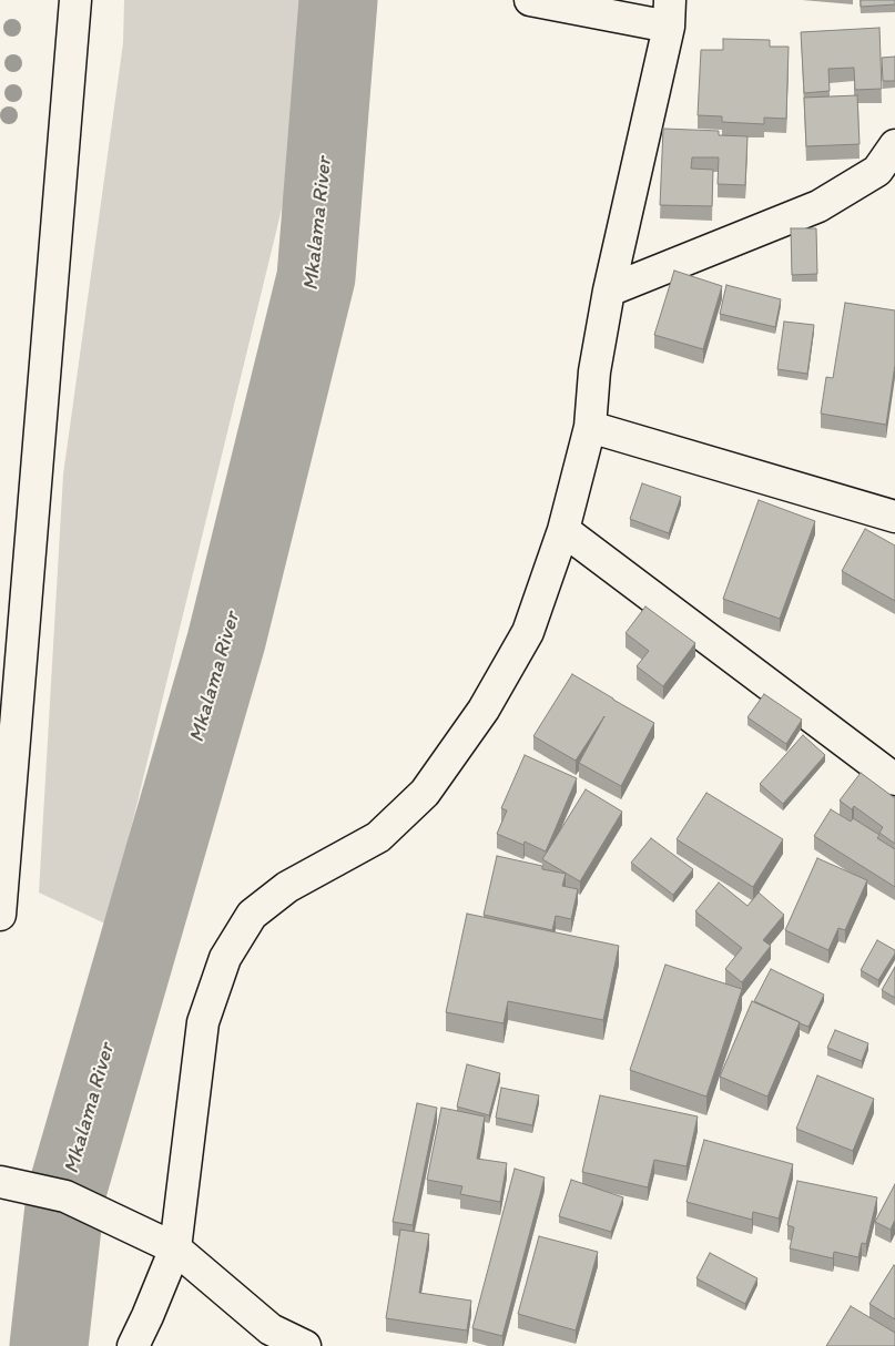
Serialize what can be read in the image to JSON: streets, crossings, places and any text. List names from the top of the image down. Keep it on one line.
{"water":["Mkalama River"]}
